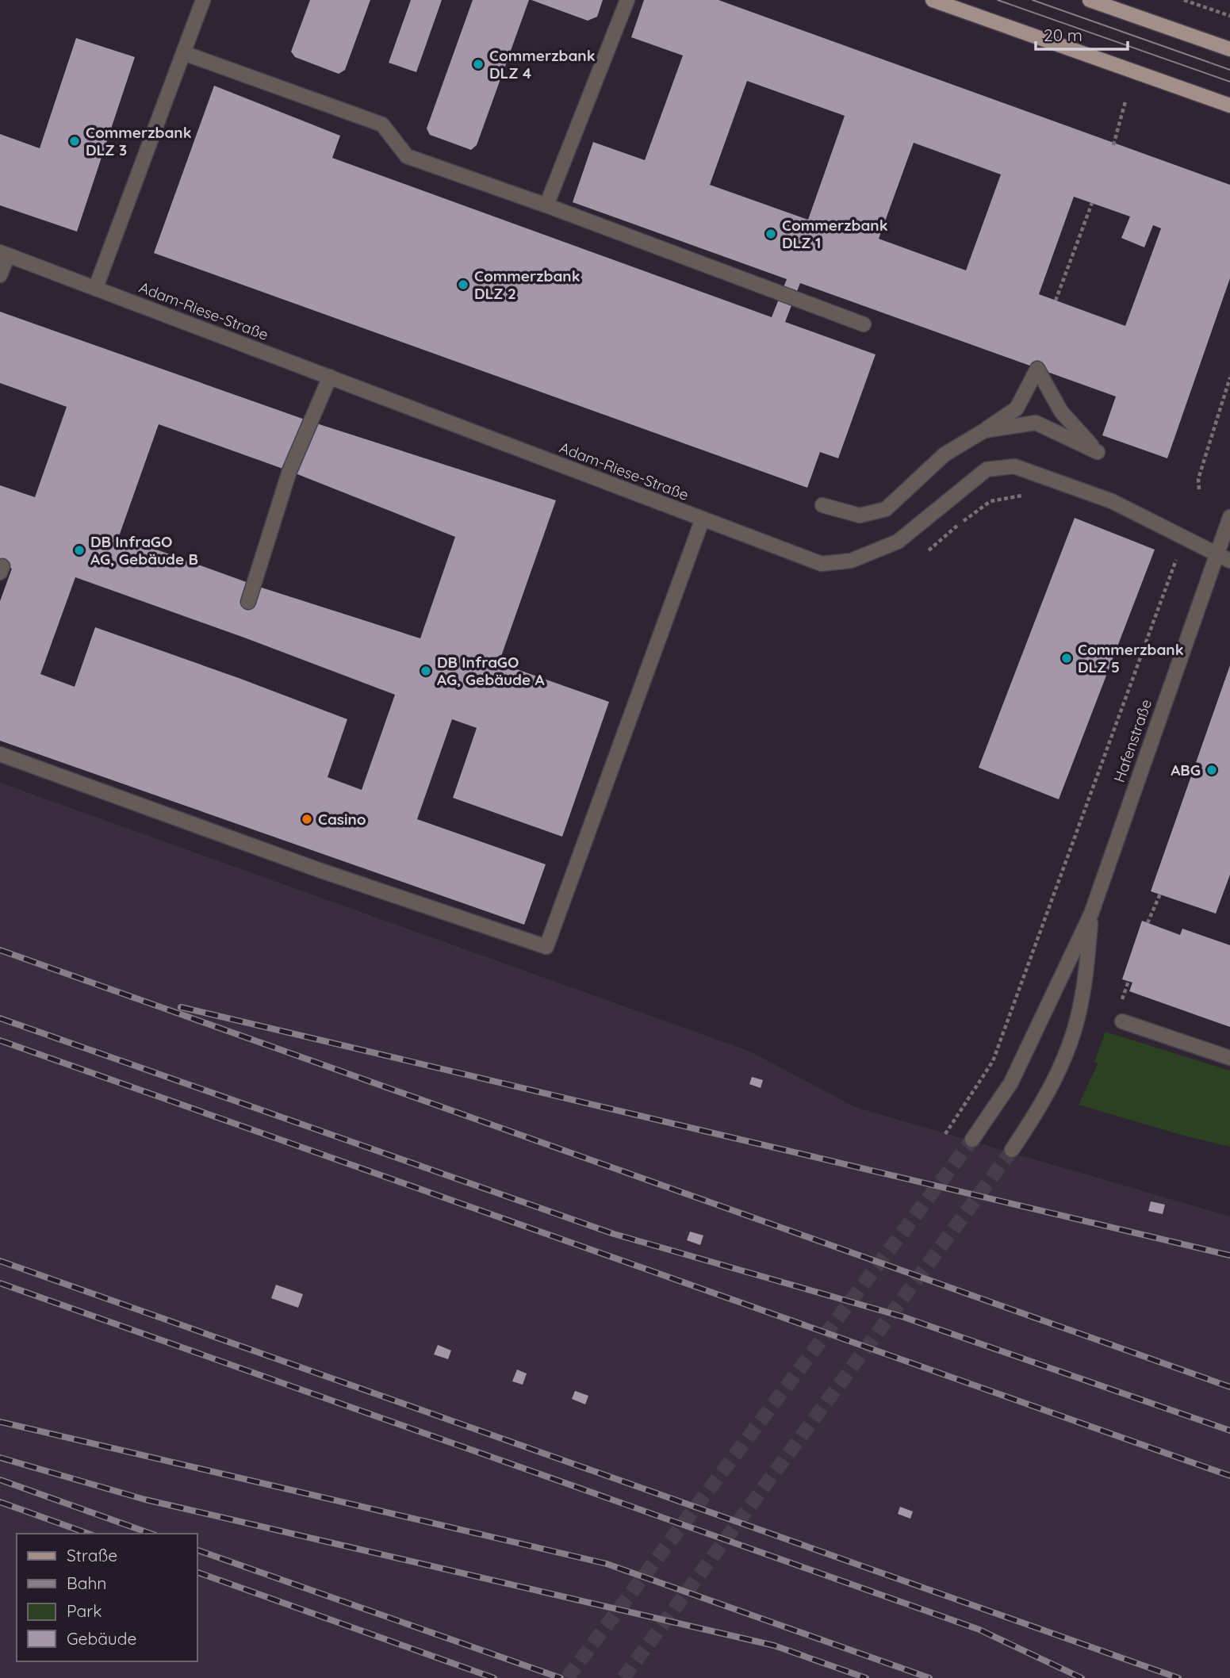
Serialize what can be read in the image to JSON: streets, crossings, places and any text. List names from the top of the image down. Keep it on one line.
{"streets":{"street":["Adam-Riese-Straße","Hafenstraße"]},"crossings":[["Adam-Riese-Straße","Hafenstraße"]],"places":["Commerzbank DLZ 4","Commerzbank DLZ 3","Commerzbank DLZ 1","Commerzbank DLZ 2","DB InfraGO AG, Gebäude B","Commerzbank DLZ 5","DB InfraGO AG, Gebäude A","ABG","Casino"],"legend":["Straße","Bahn","Park","Gebäude"],"scale_bar":"20 m"}
